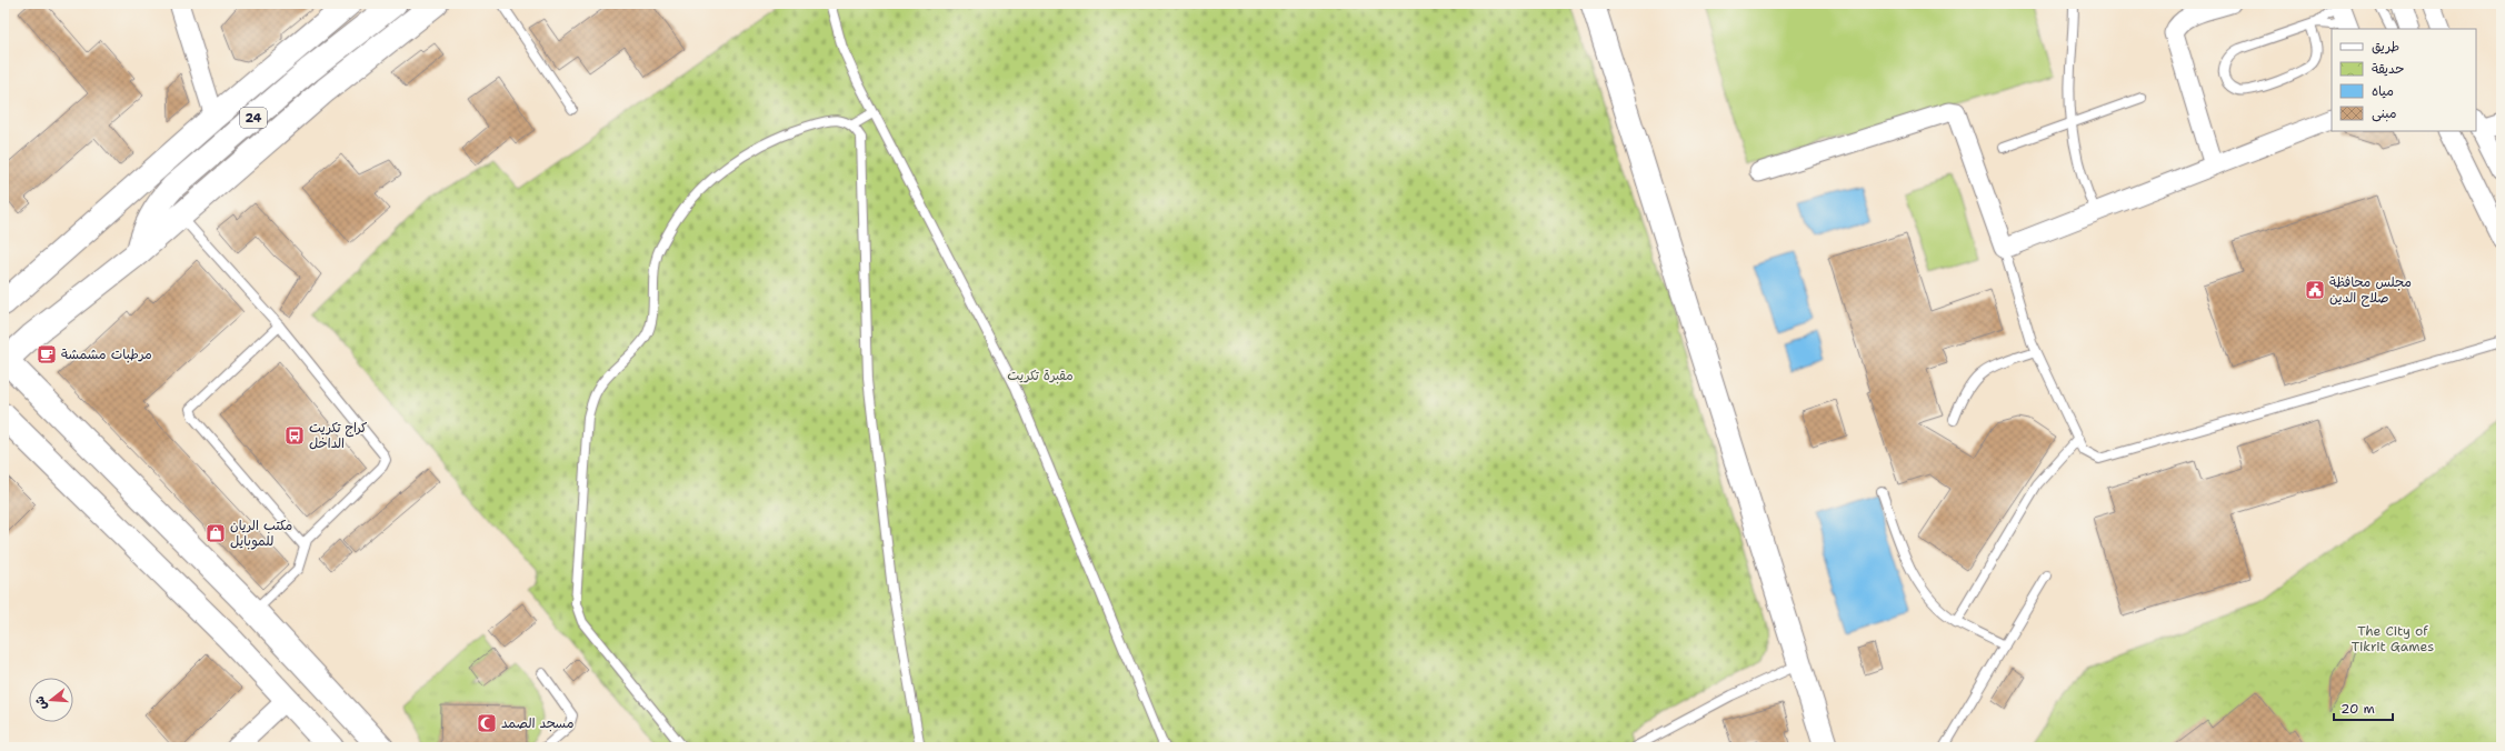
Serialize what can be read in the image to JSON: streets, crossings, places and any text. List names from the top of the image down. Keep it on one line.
{"streets":{"main road":["24"]},"parks":["مقبرة تكريت","The City of Tikrit Games"],"places":{"public building":["مجلس محافظة صلاح الدين"],"cafe":["مرطبات مشمشة"],"bus stop":["كراج تكريت الداخل"],"shop":["مكتب الريان للموبايل"],"mosque":["مسجد الصمد"]},"legend":["طريق","حديقة","مياه","مبنى"],"scale_bar":"20 m","north":"left"}
